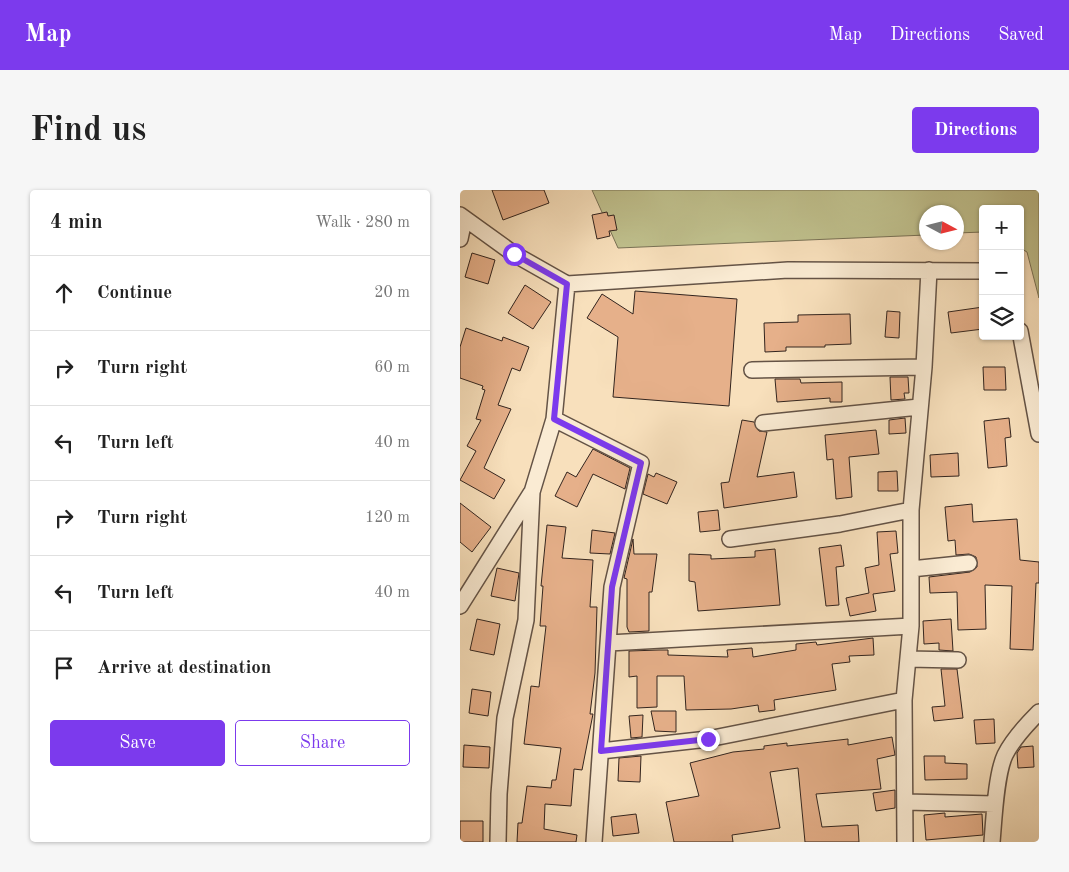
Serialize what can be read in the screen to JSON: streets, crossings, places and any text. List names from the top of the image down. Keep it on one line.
{"north":"right","page":{"header":"Map","nav":["Map","Directions","Saved"],"buttons":["Directions",["Save","Share"]],"title":"Find us","heading":["4 min","Walk · 280 m"],"map_buttons":["+","−"],"list":[["Continue","20 m"],["Turn right","60 m"],["Turn left","40 m"],["Turn right","120 m"],["Turn left","40 m"],"Arrive at destination"]}}
